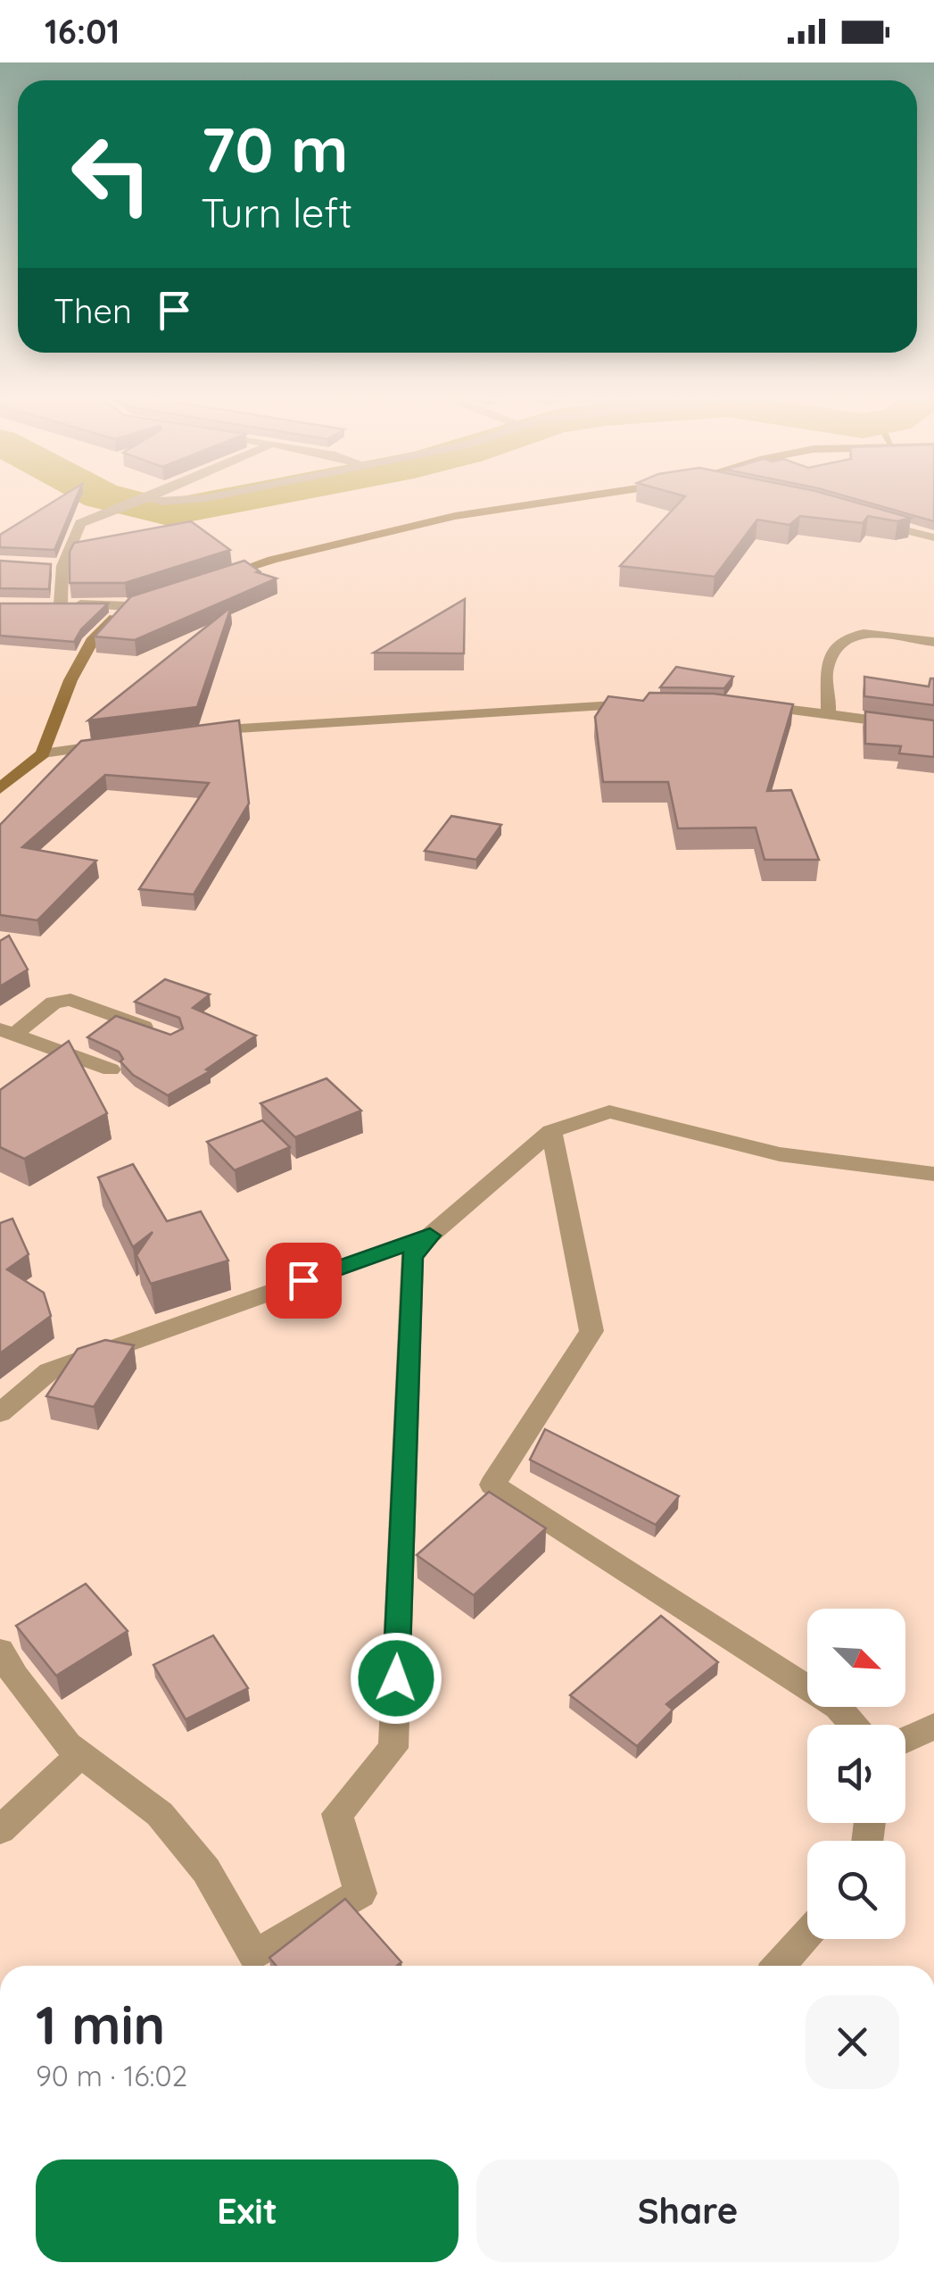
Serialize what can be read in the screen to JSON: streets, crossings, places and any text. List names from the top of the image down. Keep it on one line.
{"north":"bottom right","page":{"status":"16:01","turn":["70 m","Turn left"],"then":"Then","heading":["1 min","90 m · 16:02"],"buttons":["Exit","Share"]}}
